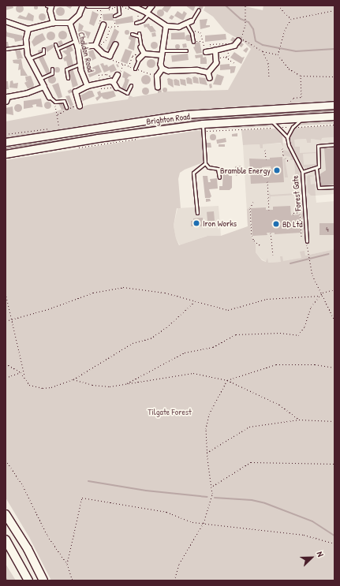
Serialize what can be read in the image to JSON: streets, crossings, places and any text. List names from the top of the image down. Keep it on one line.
{"streets":{"main road":["Brighton Road"],"street":["Chaldon Road"],"lane":["Forest Gate"]},"crossings":[["Brighton Road","Forest Gate"]],"parks":["Tilgate Forest"],"places":["Bramble Energy","Iron Works","BD Ltd"],"house_numbers":["4"],"north":"top right"}
